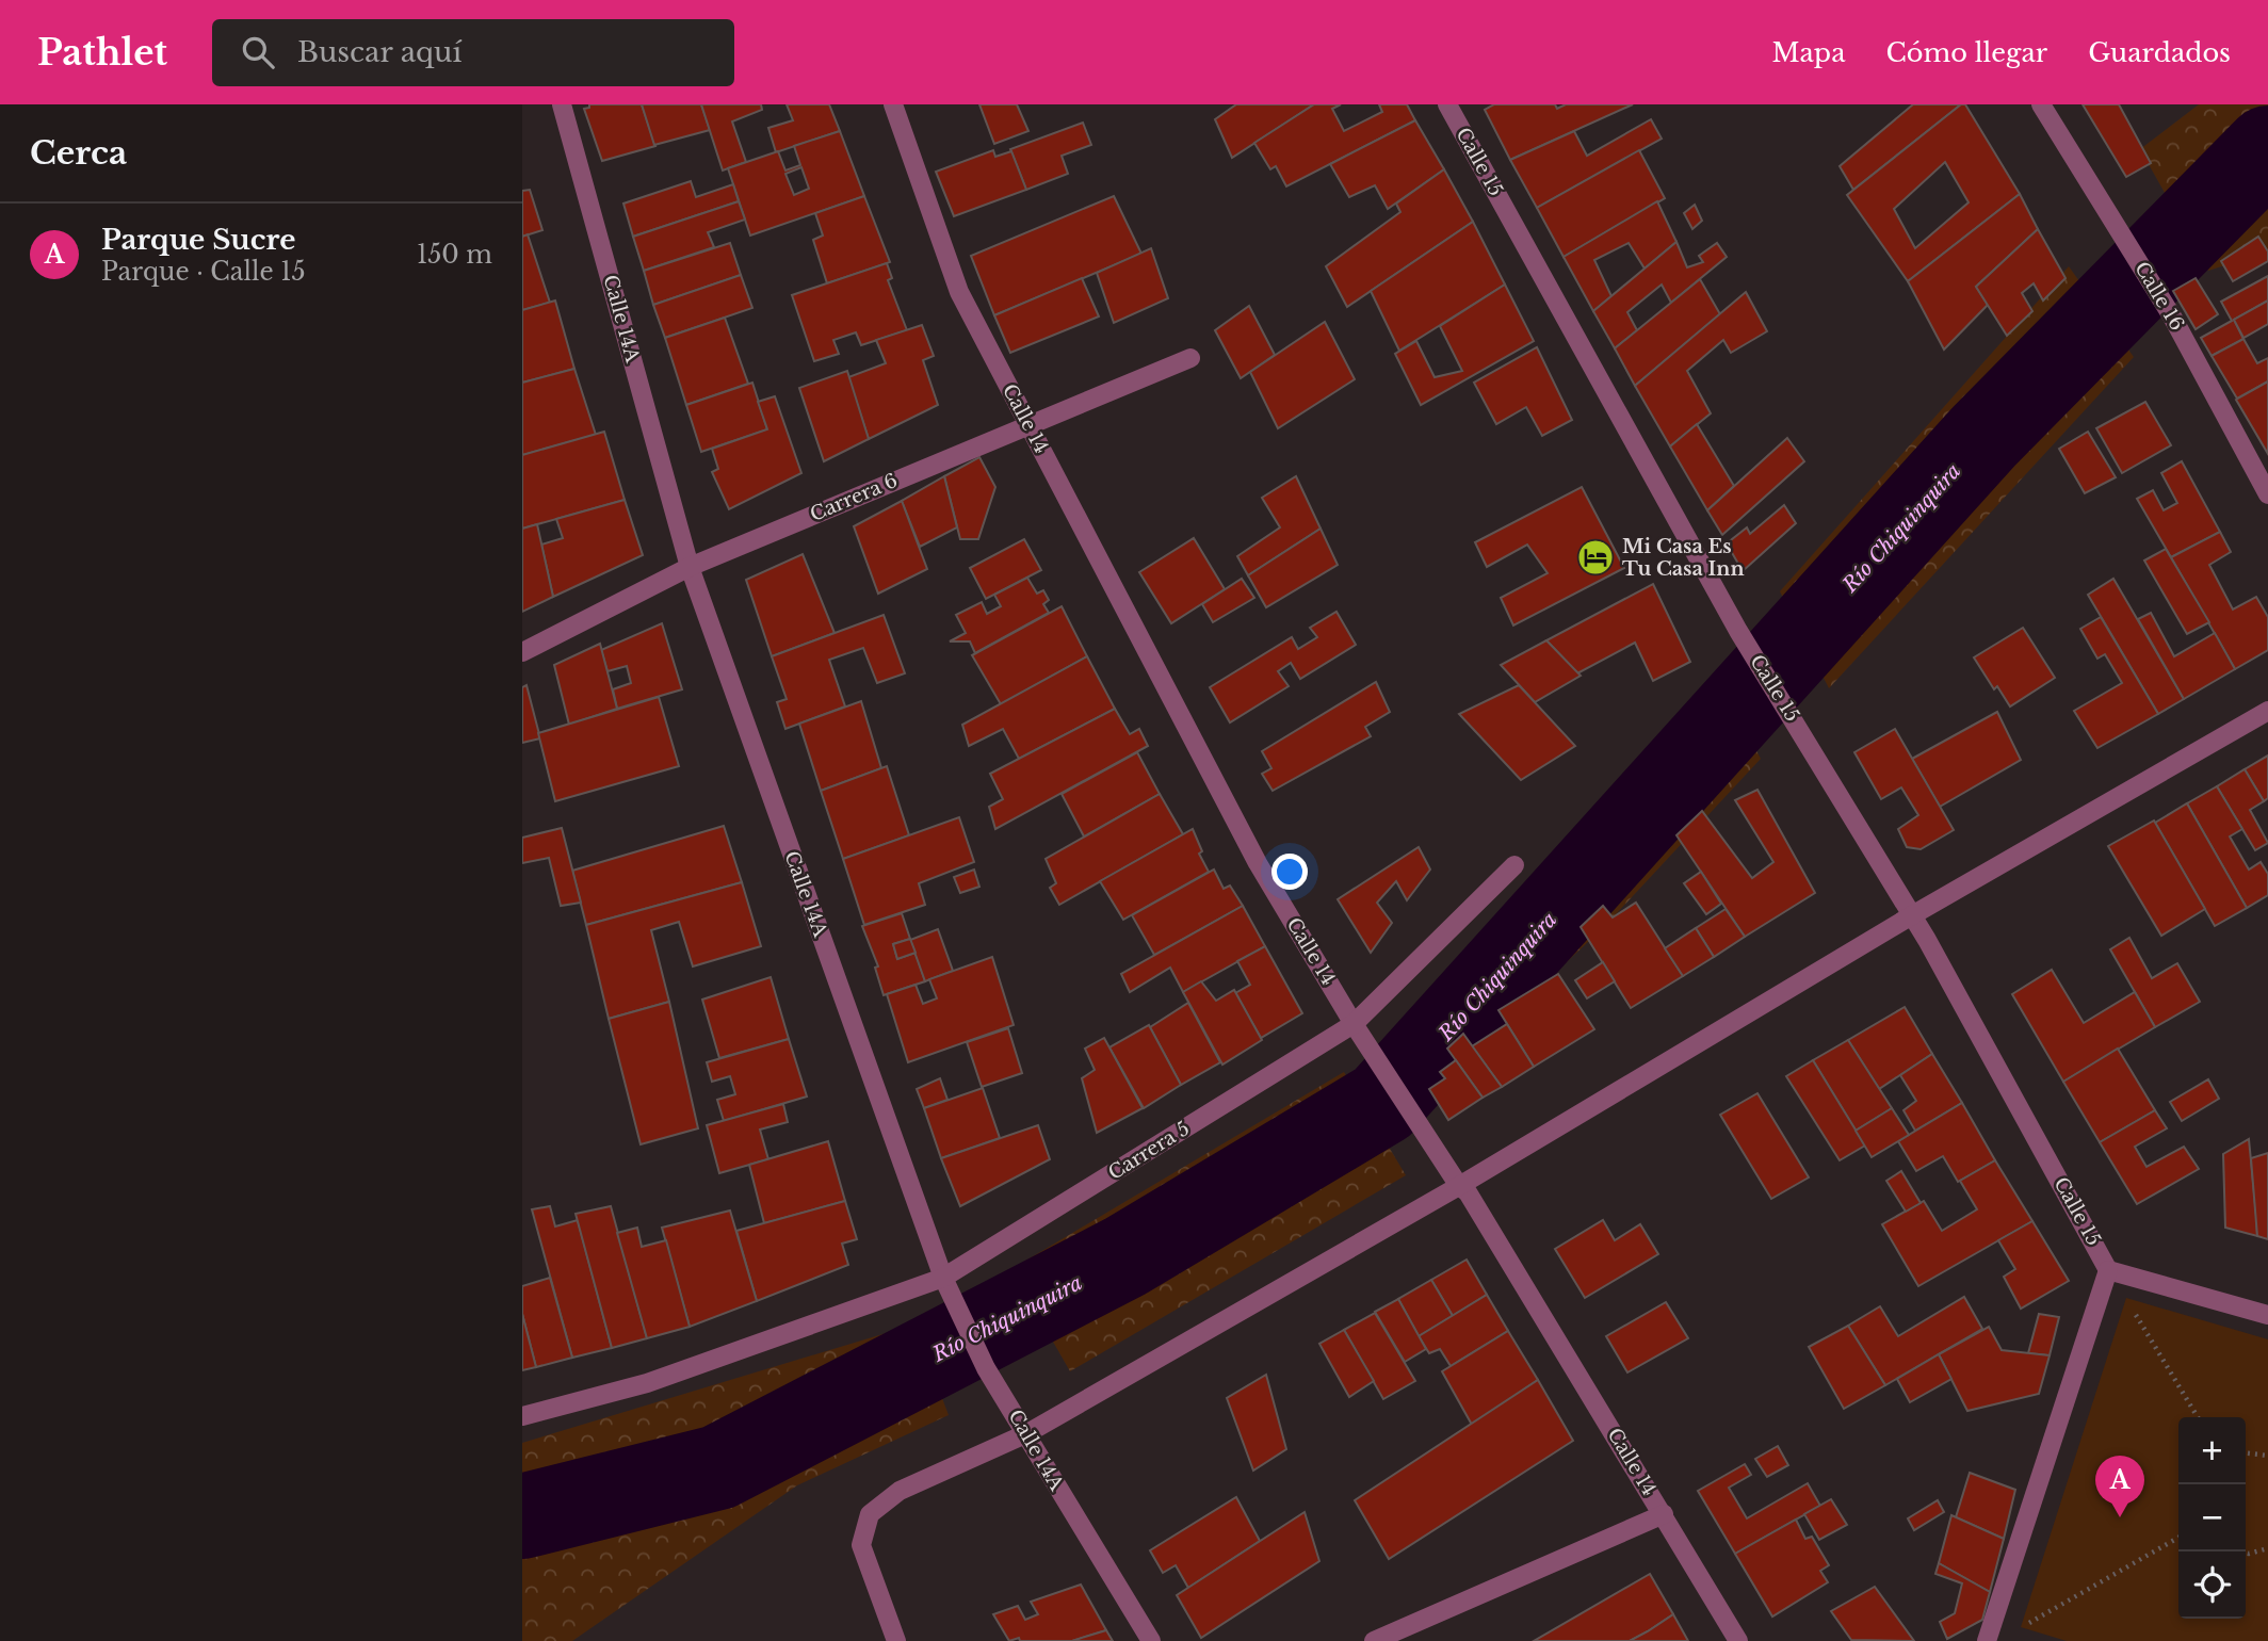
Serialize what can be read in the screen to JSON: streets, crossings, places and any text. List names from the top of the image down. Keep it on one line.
{"streets":{"street":["Calle 15","Calle 16","Calle 14A","Calle 14","Carrera 6","Carrera 5"]},"crossings":[["Calle 14A","Carrera 6"],["Calle 14A","Carrera 5"],["Calle 14","Carrera 6"],["Calle 14","Carrera 5"]],"water":["Río Chiquinquira"],"places":{"hotel":["Mi Casa Es Tu Casa Inn"]},"page":{"header":"Pathlet","search":"Buscar aquí","nav":["Mapa","Cómo llegar","Guardados"],"heading":"Cerca","list":[{"mark":"A","name":"Parque Sucre","note":"Parque · Calle 15","value":"150 m"}],"map_buttons":["+","−"],"pins":"A"}}
